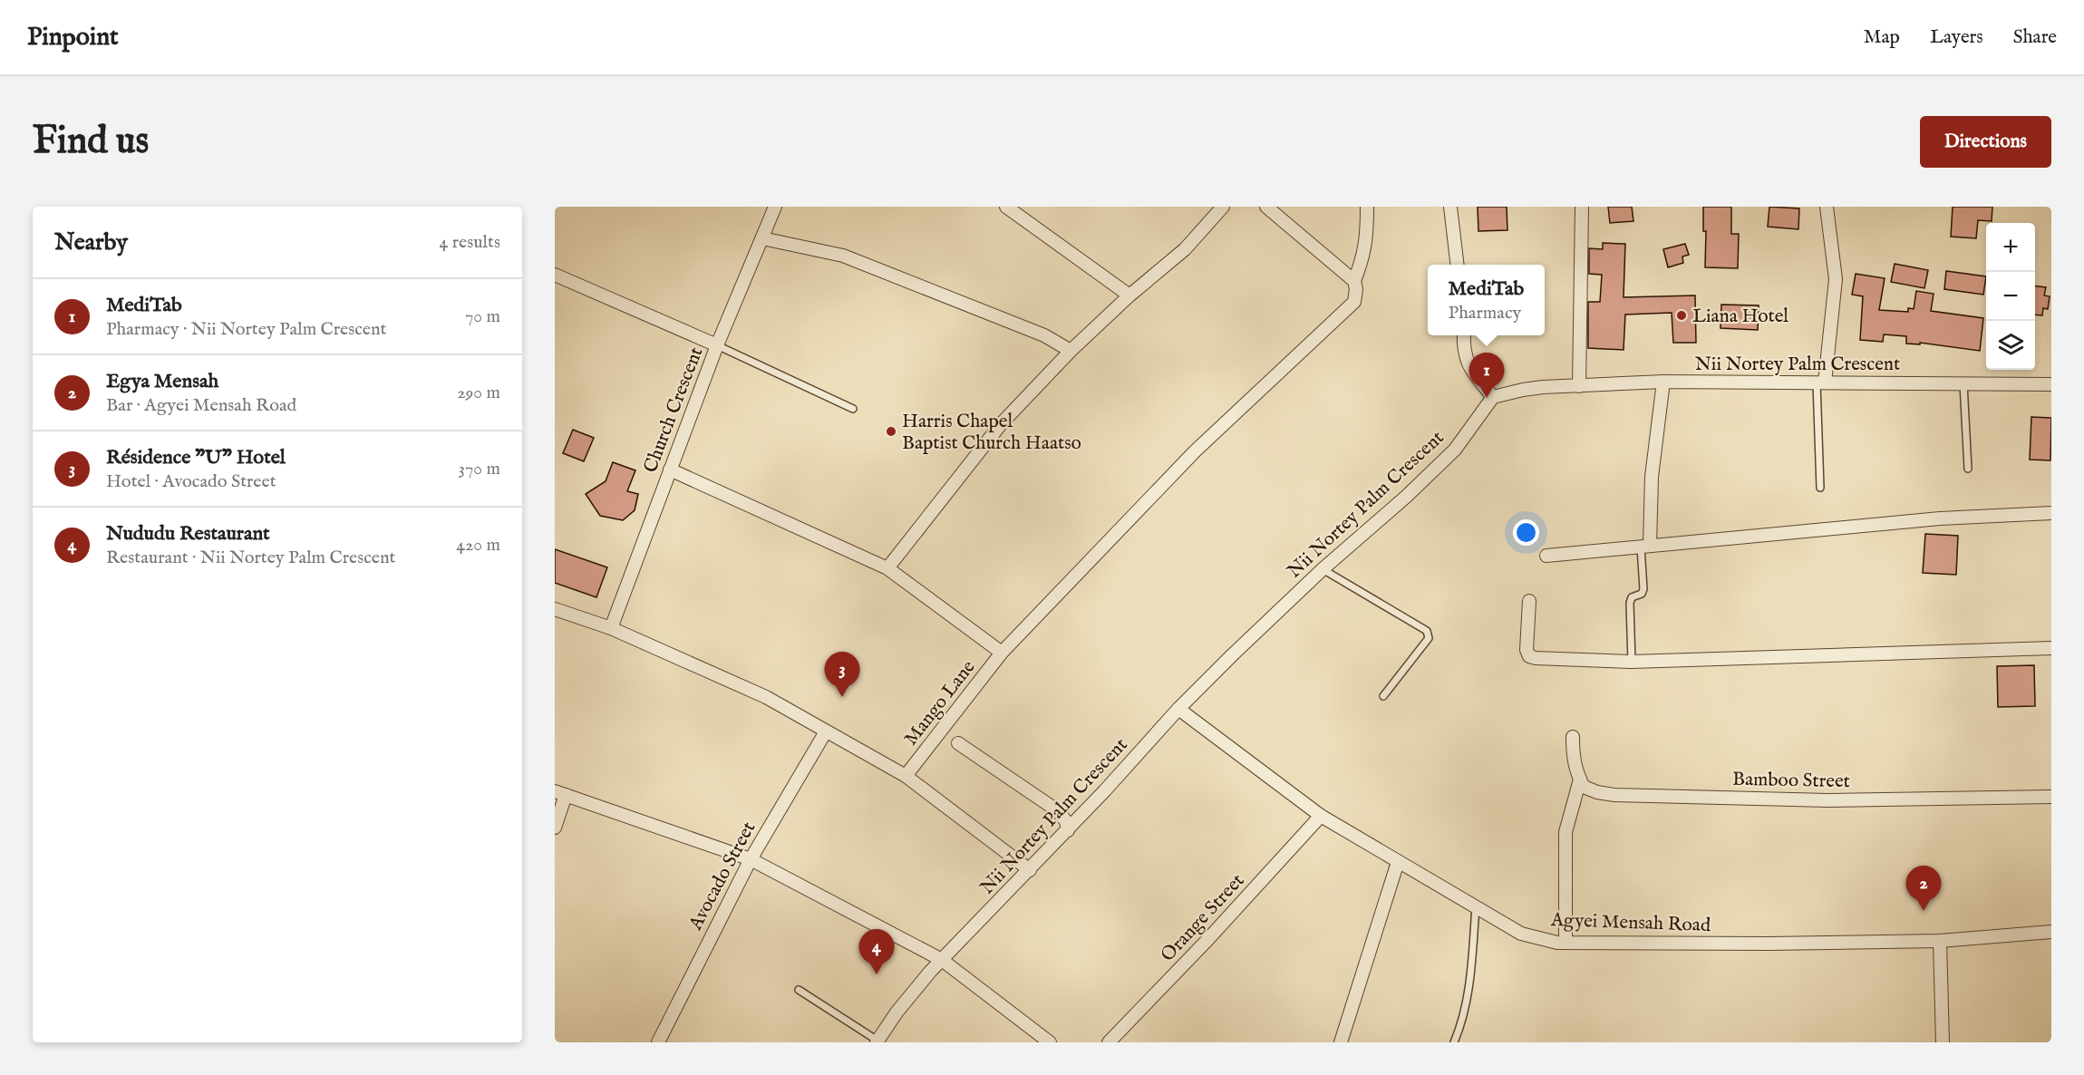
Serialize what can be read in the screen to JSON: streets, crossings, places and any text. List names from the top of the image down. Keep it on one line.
{"streets":{"street":["Nii Nortey Palm Crescent","Church Crescent","Mango Lane","Bamboo Street","Avocado Street","Orange Street","Agyei Mensah Road"]},"crossings":[["Nii Nortey Palm Crescent","Agyei Mensah Road"],["Orange Street","Agyei Mensah Road"]],"places":["Liana Hotel","Harris Chapel Baptist Church Haatso"],"page":{"header":"Pinpoint","nav":["Map","Layers","Share"],"buttons":"Directions","title":"Find us","heading":["Nearby","4 results"],"map_buttons":["+","−"],"popup":["MediTab","Pharmacy"],"list":[{"mark":"1","name":"MediTab","note":"Pharmacy · Nii Nortey Palm Crescent","value":"70 m"},{"mark":"2","name":"Egya Mensah","note":"Bar · Agyei Mensah Road","value":"290 m"},{"mark":"3","name":"Résidence \"U\" Hotel","note":"Hotel · Avocado Street","value":"370 m"},{"mark":"4","name":"Nududu Restaurant","note":"Restaurant · Nii Nortey Palm Crescent","value":"420 m"}],"pins":["1","3","2","4"]}}
